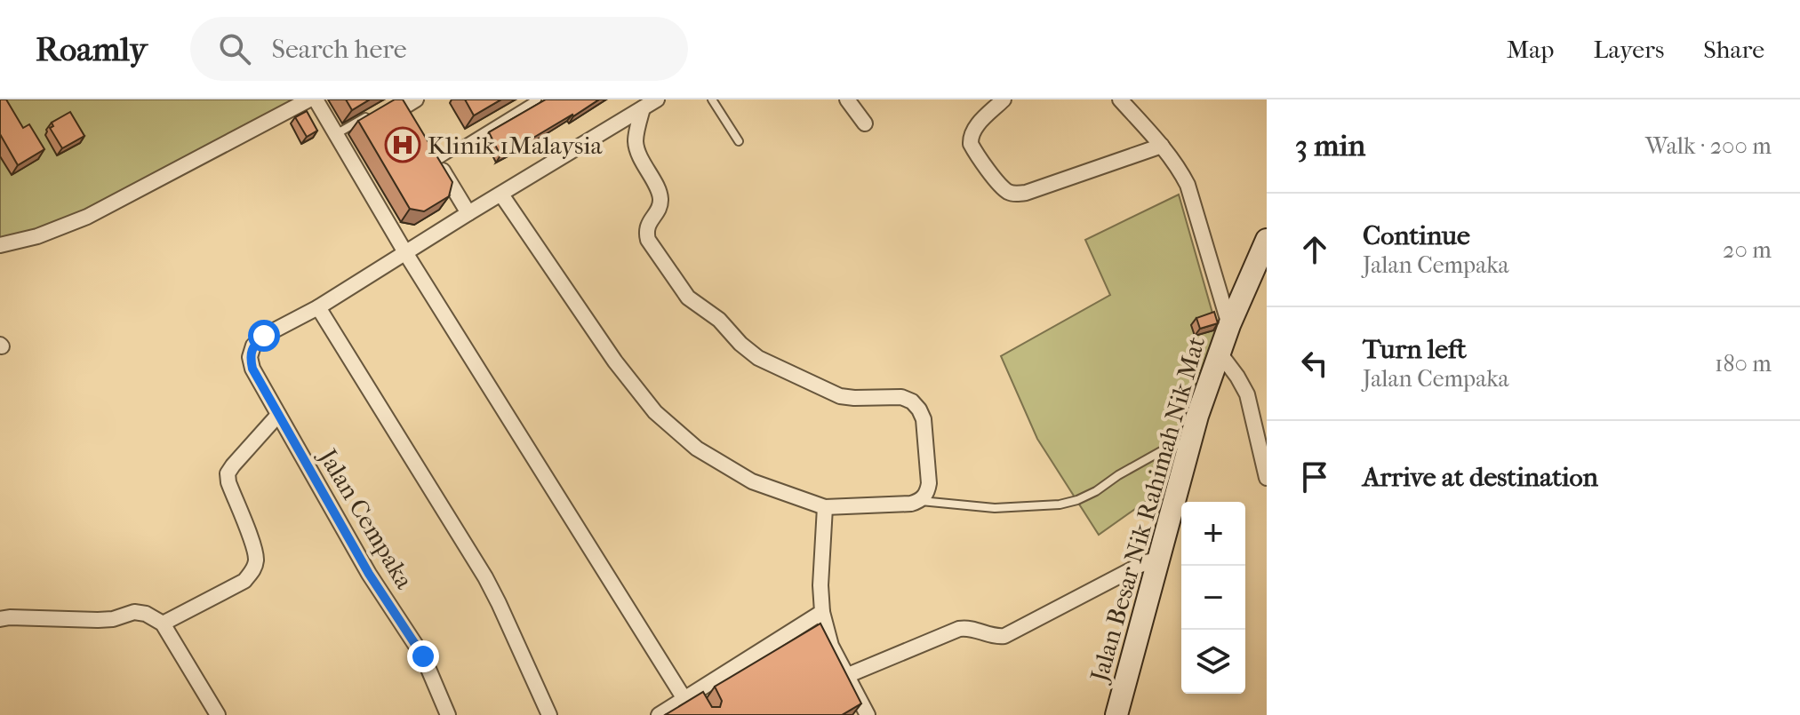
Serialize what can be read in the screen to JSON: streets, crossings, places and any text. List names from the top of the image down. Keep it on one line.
{"streets":{"street":["Jalan Besar Nik Rahimah Nik Mat","Jalan Cempaka"]},"places":{"hospital":["Klinik 1Malaysia"]},"page":{"header":"Roamly","search":"Search here","nav":["Map","Layers","Share"],"heading":["3 min","Walk · 200 m"],"list":[["Continue","Jalan Cempaka","20 m"],["Turn left","Jalan Cempaka","180 m"],"Arrive at destination"],"map_buttons":["+","−"]}}
